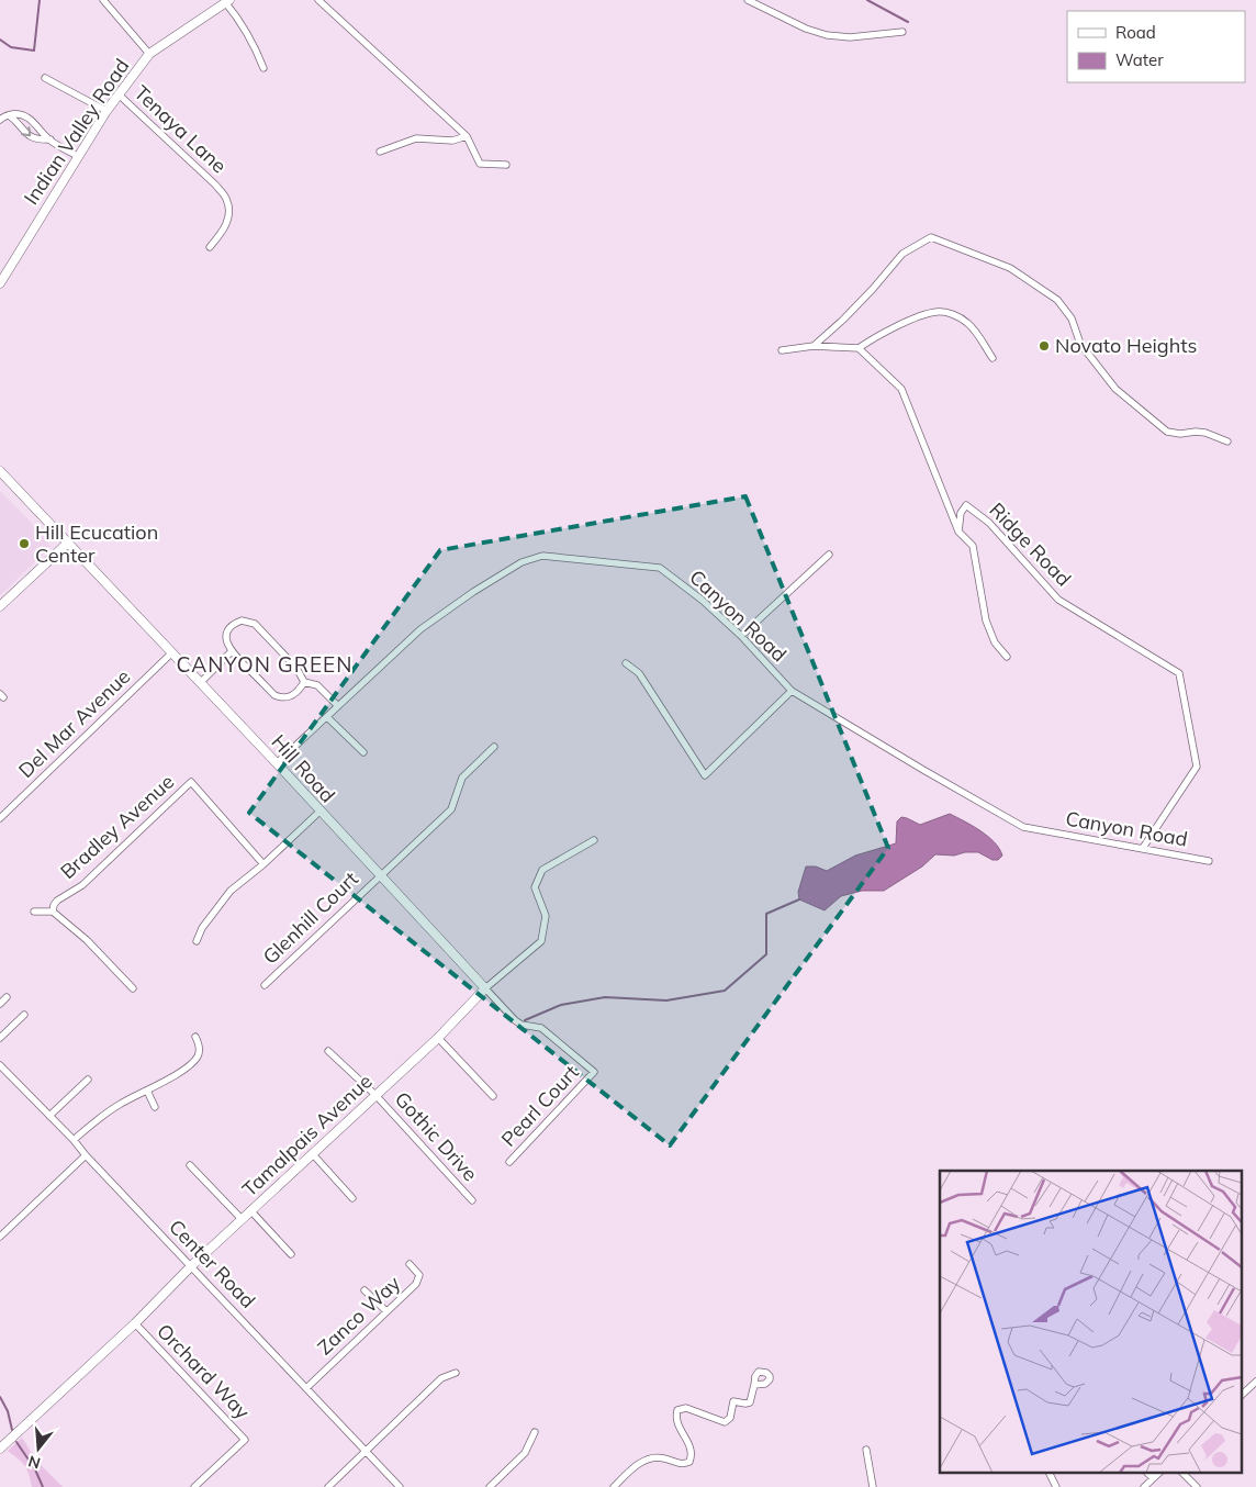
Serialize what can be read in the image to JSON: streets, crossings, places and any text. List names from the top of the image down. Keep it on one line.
{"streets":{"street":["Tenaya Lane","Indian Valley Road","Ridge Road","Canyon Road","Del Mar Avenue","Hill Road","Bradley Avenue","Glenhill Court","Pearl Court","Tamalpais Avenue","Gothic Drive","Center Road","Zanco Way","Orchard Way"]},"crossings":[["Tenaya Lane","Indian Valley Road"],["Ridge Road","Canyon Road"],["Canyon Road","Hill Road"],["Del Mar Avenue","Hill Road"],["Hill Road","Glenhill Court"],["Hill Road","Pearl Court"],["Hill Road","Tamalpais Avenue"],["Tamalpais Avenue","Gothic Drive"],["Tamalpais Avenue","Center Road"],["Tamalpais Avenue","Orchard Way"],["Center Road","Zanco Way"]],"districts":["CANYON GREEN"],"places":["Novato Heights","Hill Ecucation Center"],"legend":["Road","Water"],"north":"bottom"}
